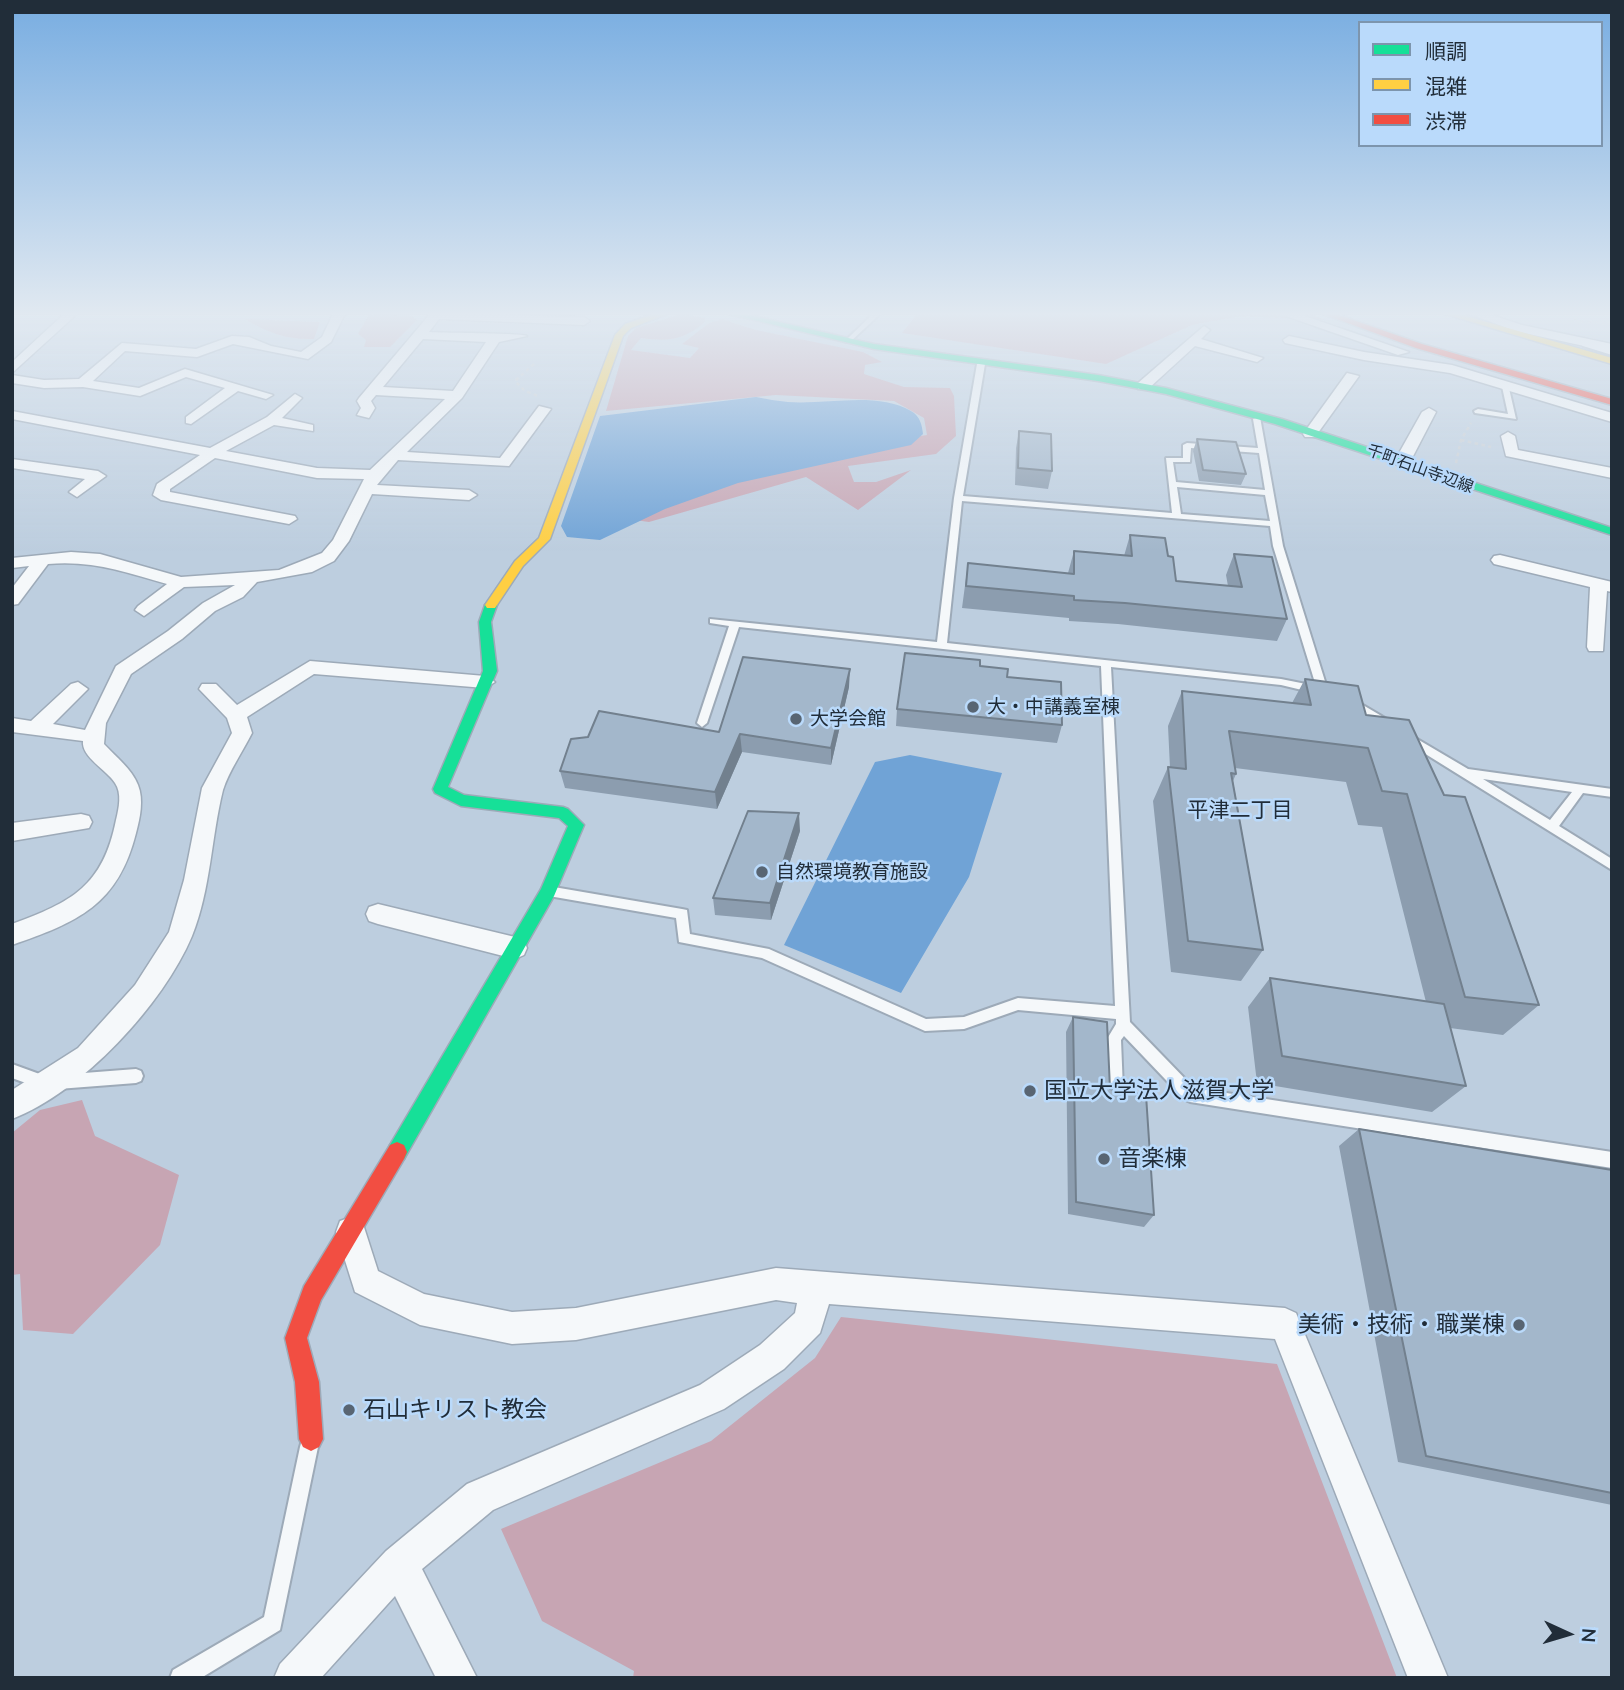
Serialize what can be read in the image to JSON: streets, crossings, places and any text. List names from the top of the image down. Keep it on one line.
{"streets":{"main road":["千町石山寺辺線"]},"districts":["平津二丁目"],"places":["大・中講義室棟","大学会館","自然環境教育施設","国立大学法人滋賀大学","音楽棟","美術・技術・職業棟","石山キリスト教会"],"legend":["順調","混雑","渋滞"],"north":"right"}
